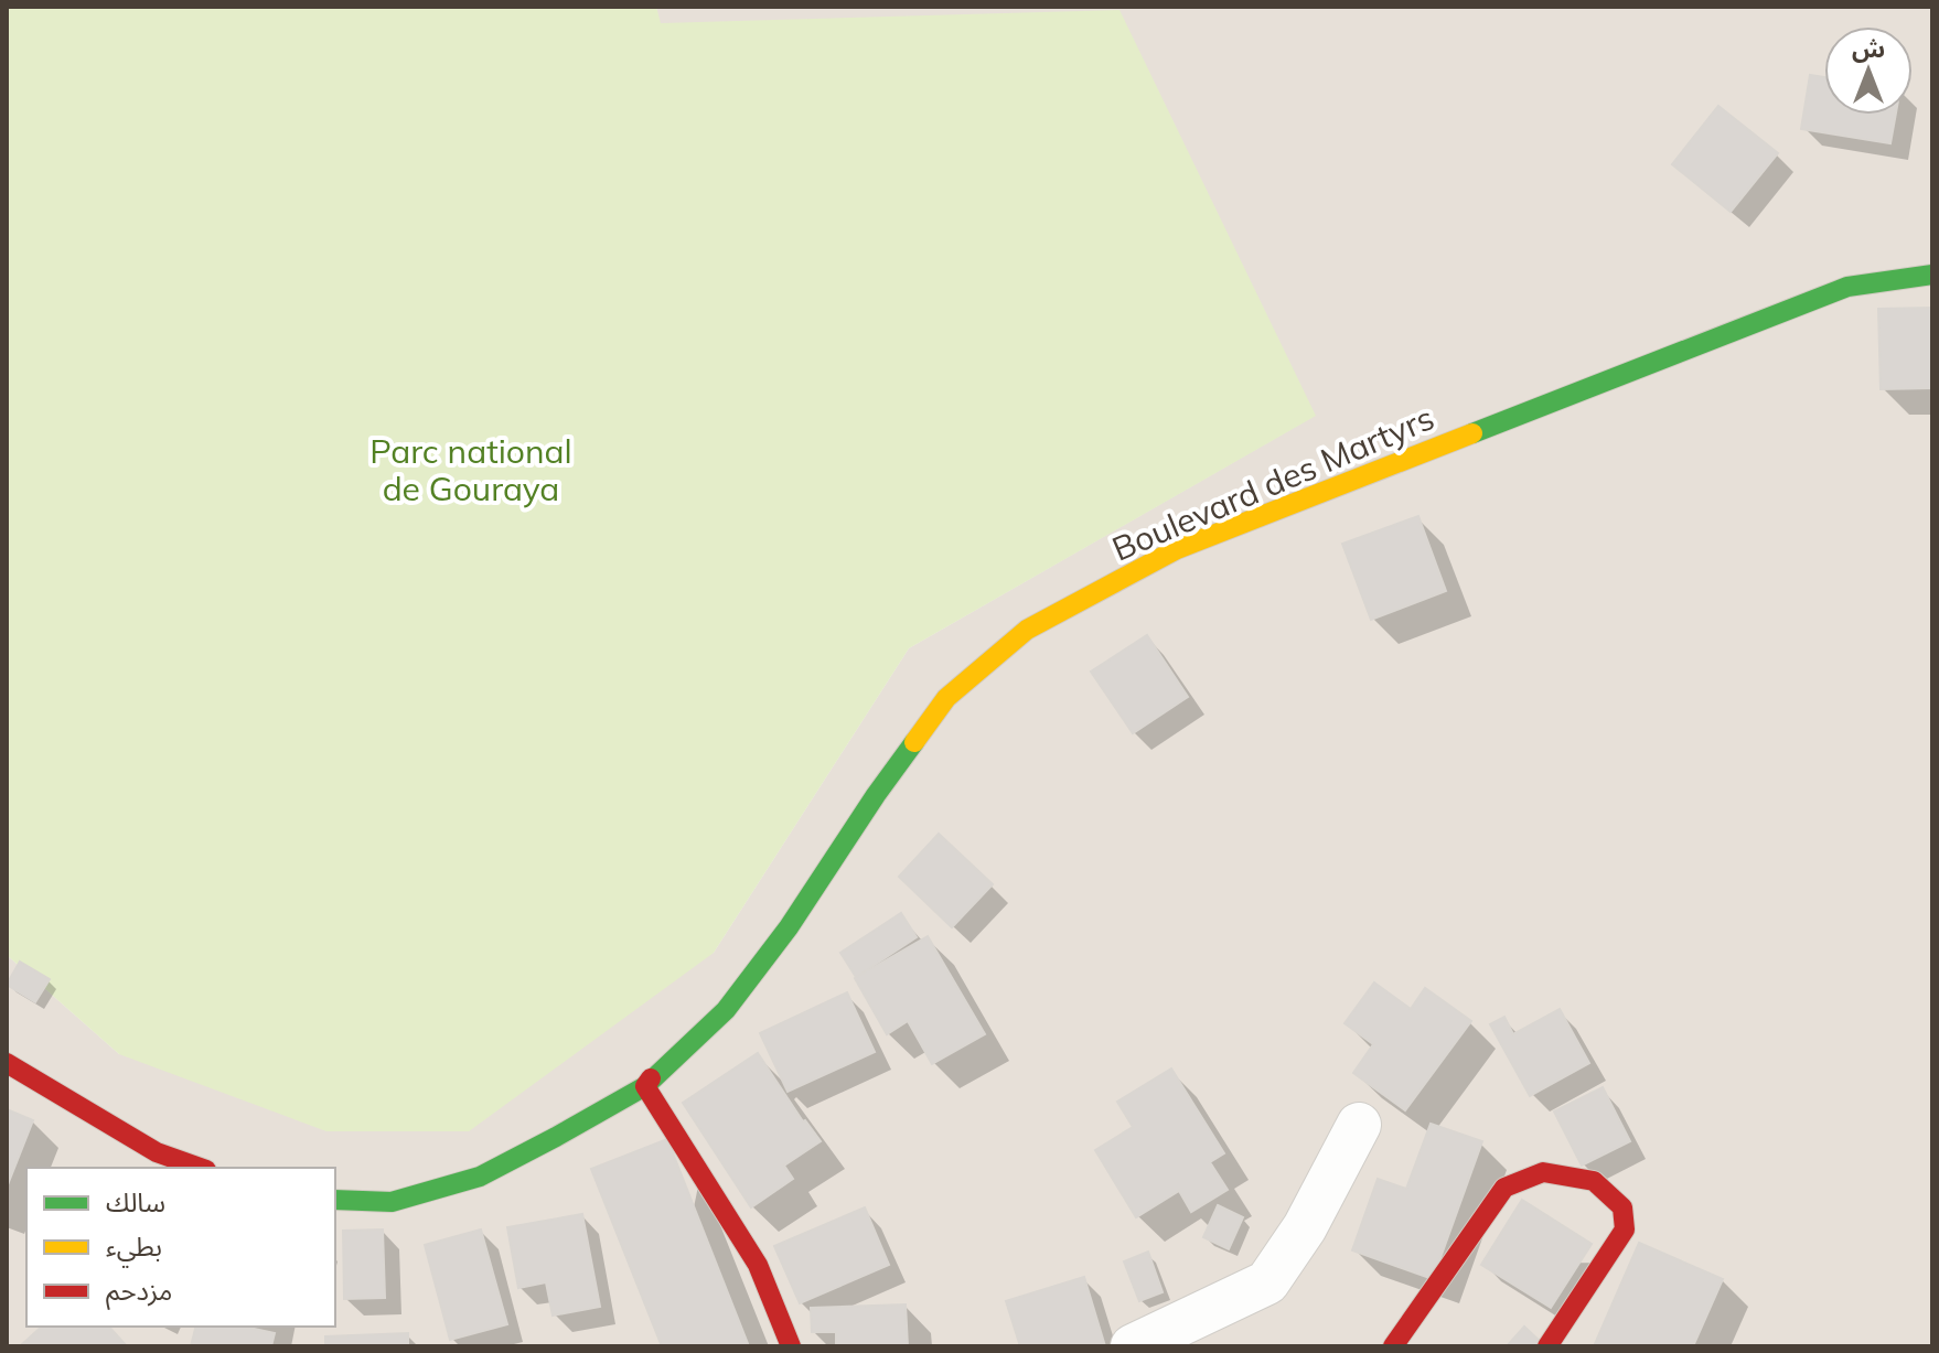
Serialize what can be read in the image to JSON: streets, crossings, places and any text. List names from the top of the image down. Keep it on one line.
{"streets":{"main road":["Boulevard des Martyrs"]},"parks":["Parc national de Gouraya"],"legend":["سالك","بطيء","مزدحم"],"north":"top"}
